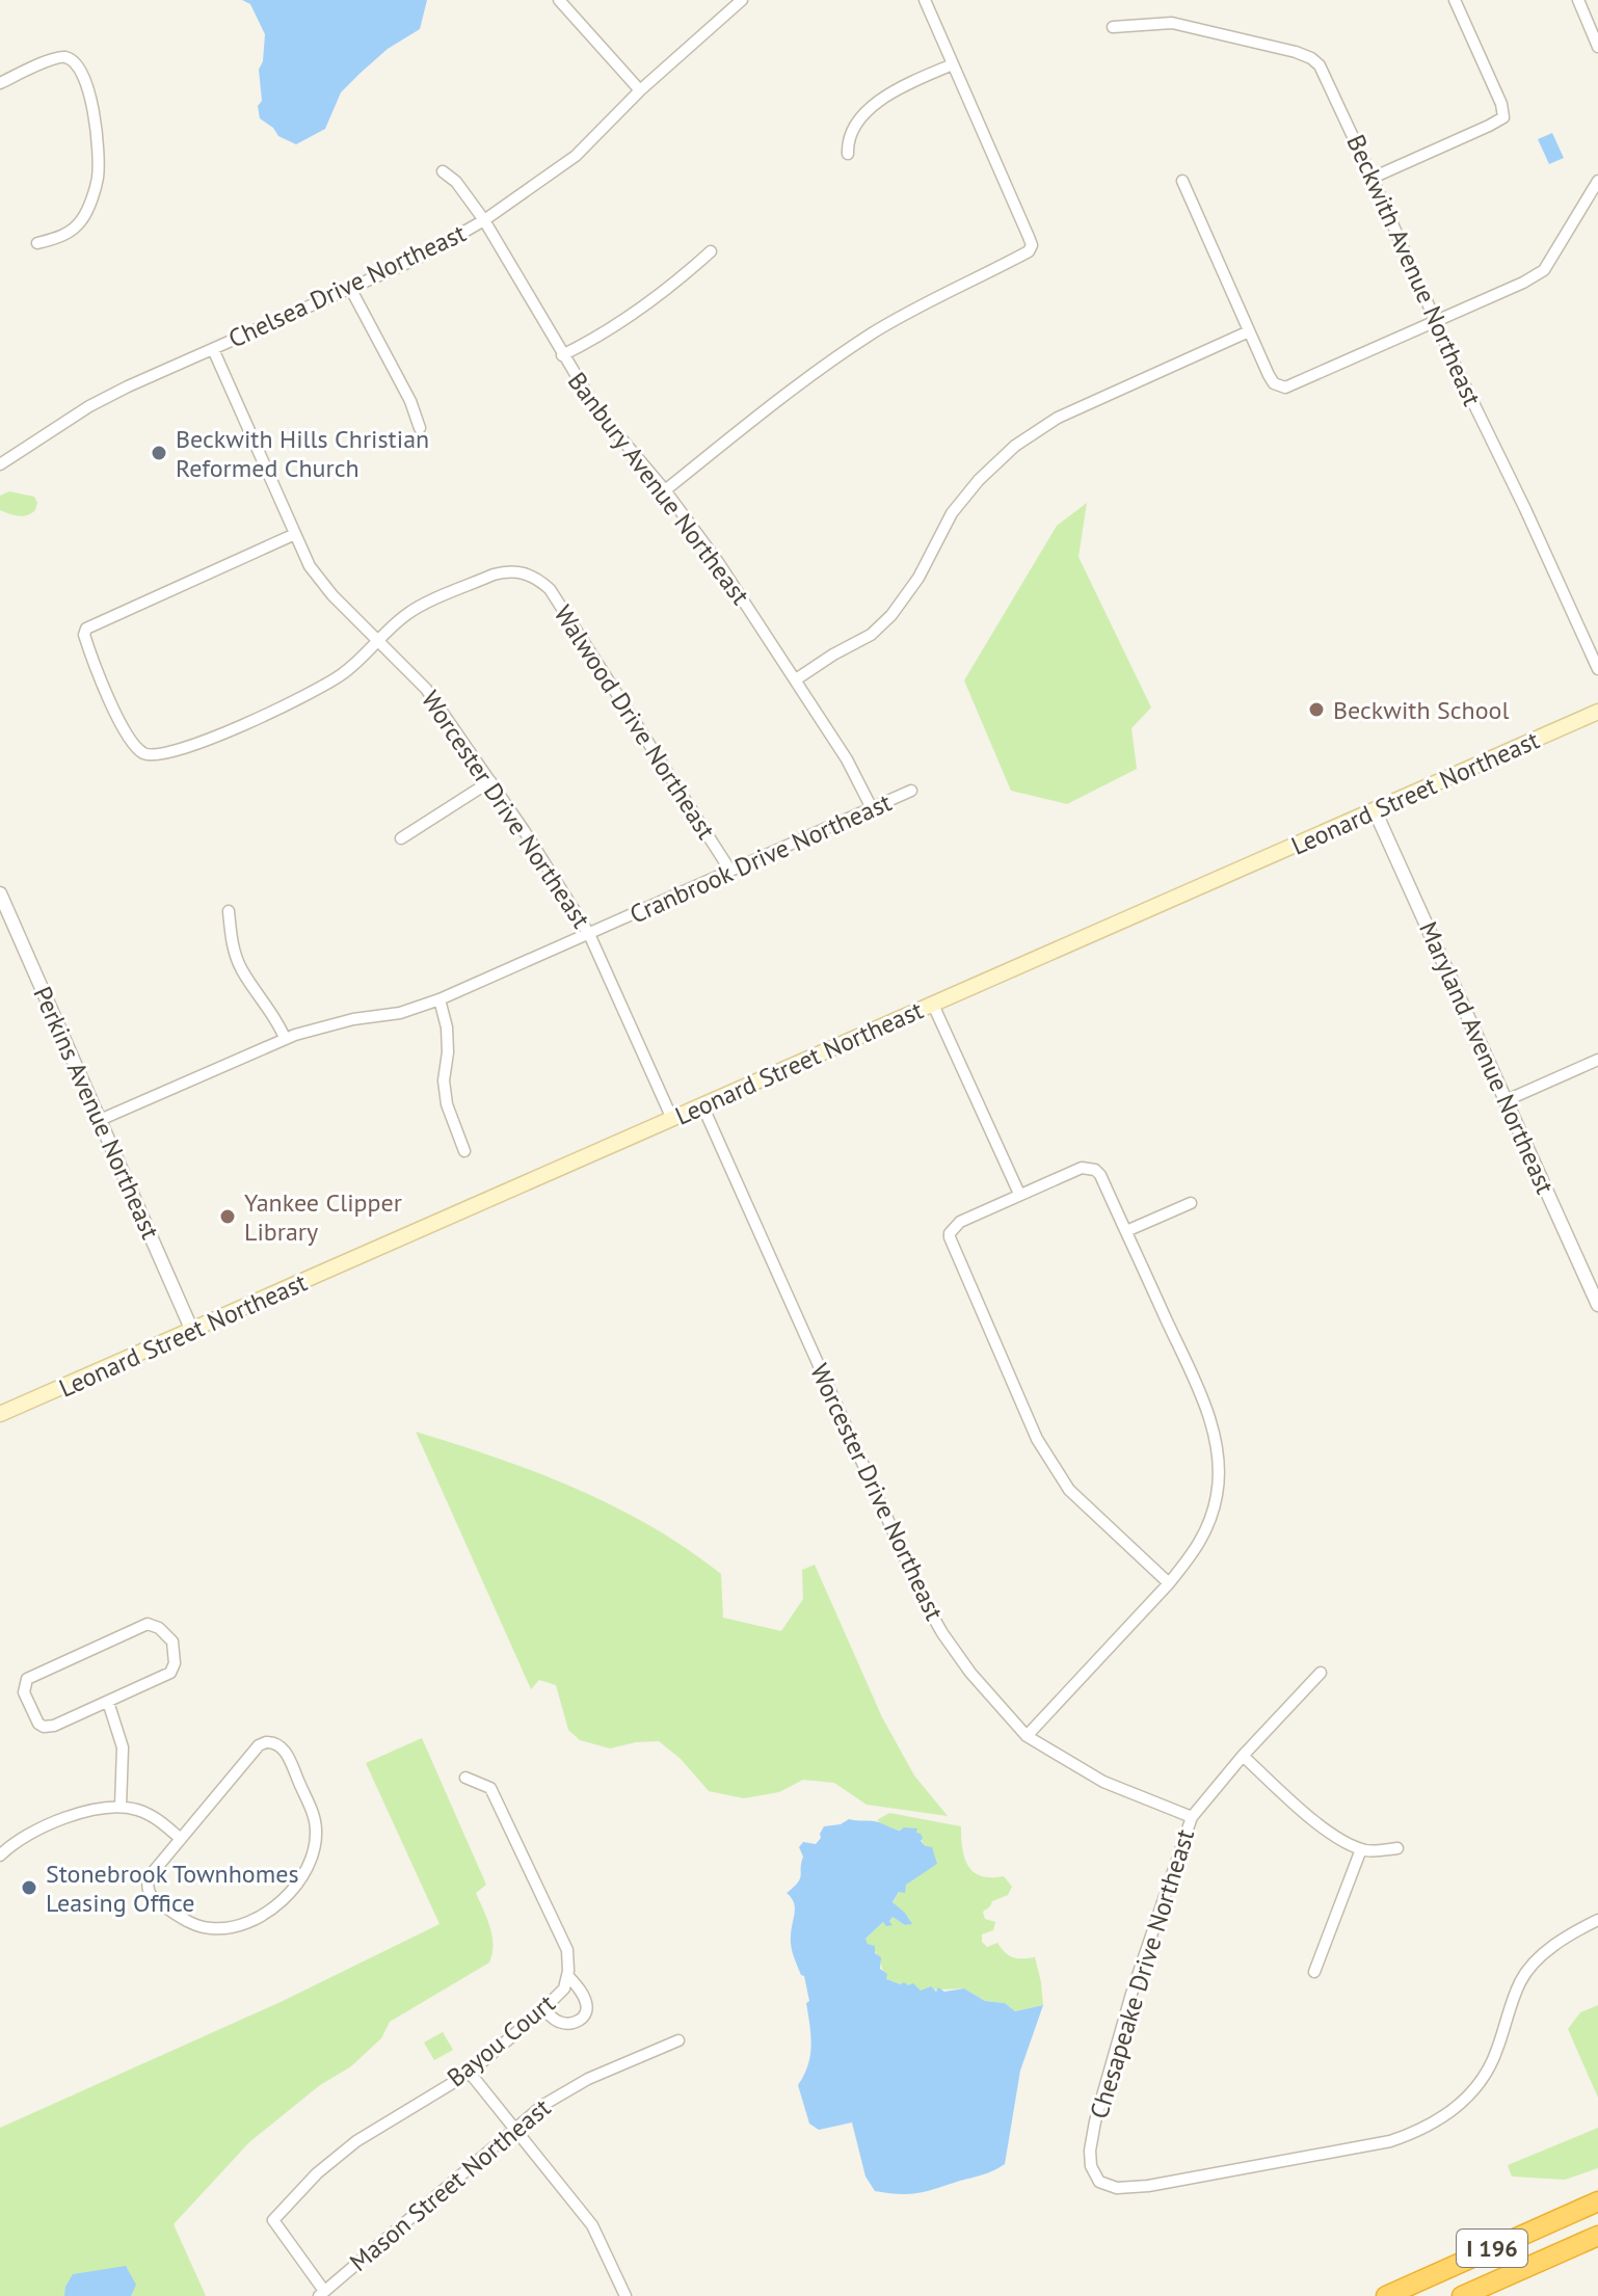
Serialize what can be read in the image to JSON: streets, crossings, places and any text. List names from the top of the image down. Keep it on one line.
{"streets":{"highway":["I 196"],"main road":["Leonard Street Northeast"],"street":["Beckwith Avenue Northeast","Chelsea Drive Northeast","Banbury Avenue Northeast","Walwood Drive Northeast","Worcester Drive Northeast","Cranbrook Drive Northeast","Maryland Avenue Northeast","Perkins Avenue Northeast","Chesapeake Drive Northeast","Bayou Court","Mason Street Northeast"]},"crossings":[["Chelsea Drive Northeast","Banbury Avenue Northeast"],["Chelsea Drive Northeast","Worcester Drive Northeast"],["Banbury Avenue Northeast","Cranbrook Drive Northeast"],["Walwood Drive Northeast","Worcester Drive Northeast"],["Walwood Drive Northeast","Cranbrook Drive Northeast"],["Leonard Street Northeast","Worcester Drive Northeast"],["Leonard Street Northeast","Maryland Avenue Northeast"],["Leonard Street Northeast","Perkins Avenue Northeast"],["Worcester Drive Northeast","Cranbrook Drive Northeast"],["Worcester Drive Northeast","Chesapeake Drive Northeast"],["Cranbrook Drive Northeast","Perkins Avenue Northeast"],["Bayou Court","Mason Street Northeast"]],"places":["Beckwith Hills Christian Reformed Church","Beckwith School","Yankee Clipper Library","Stonebrook Townhomes Leasing Office"]}
